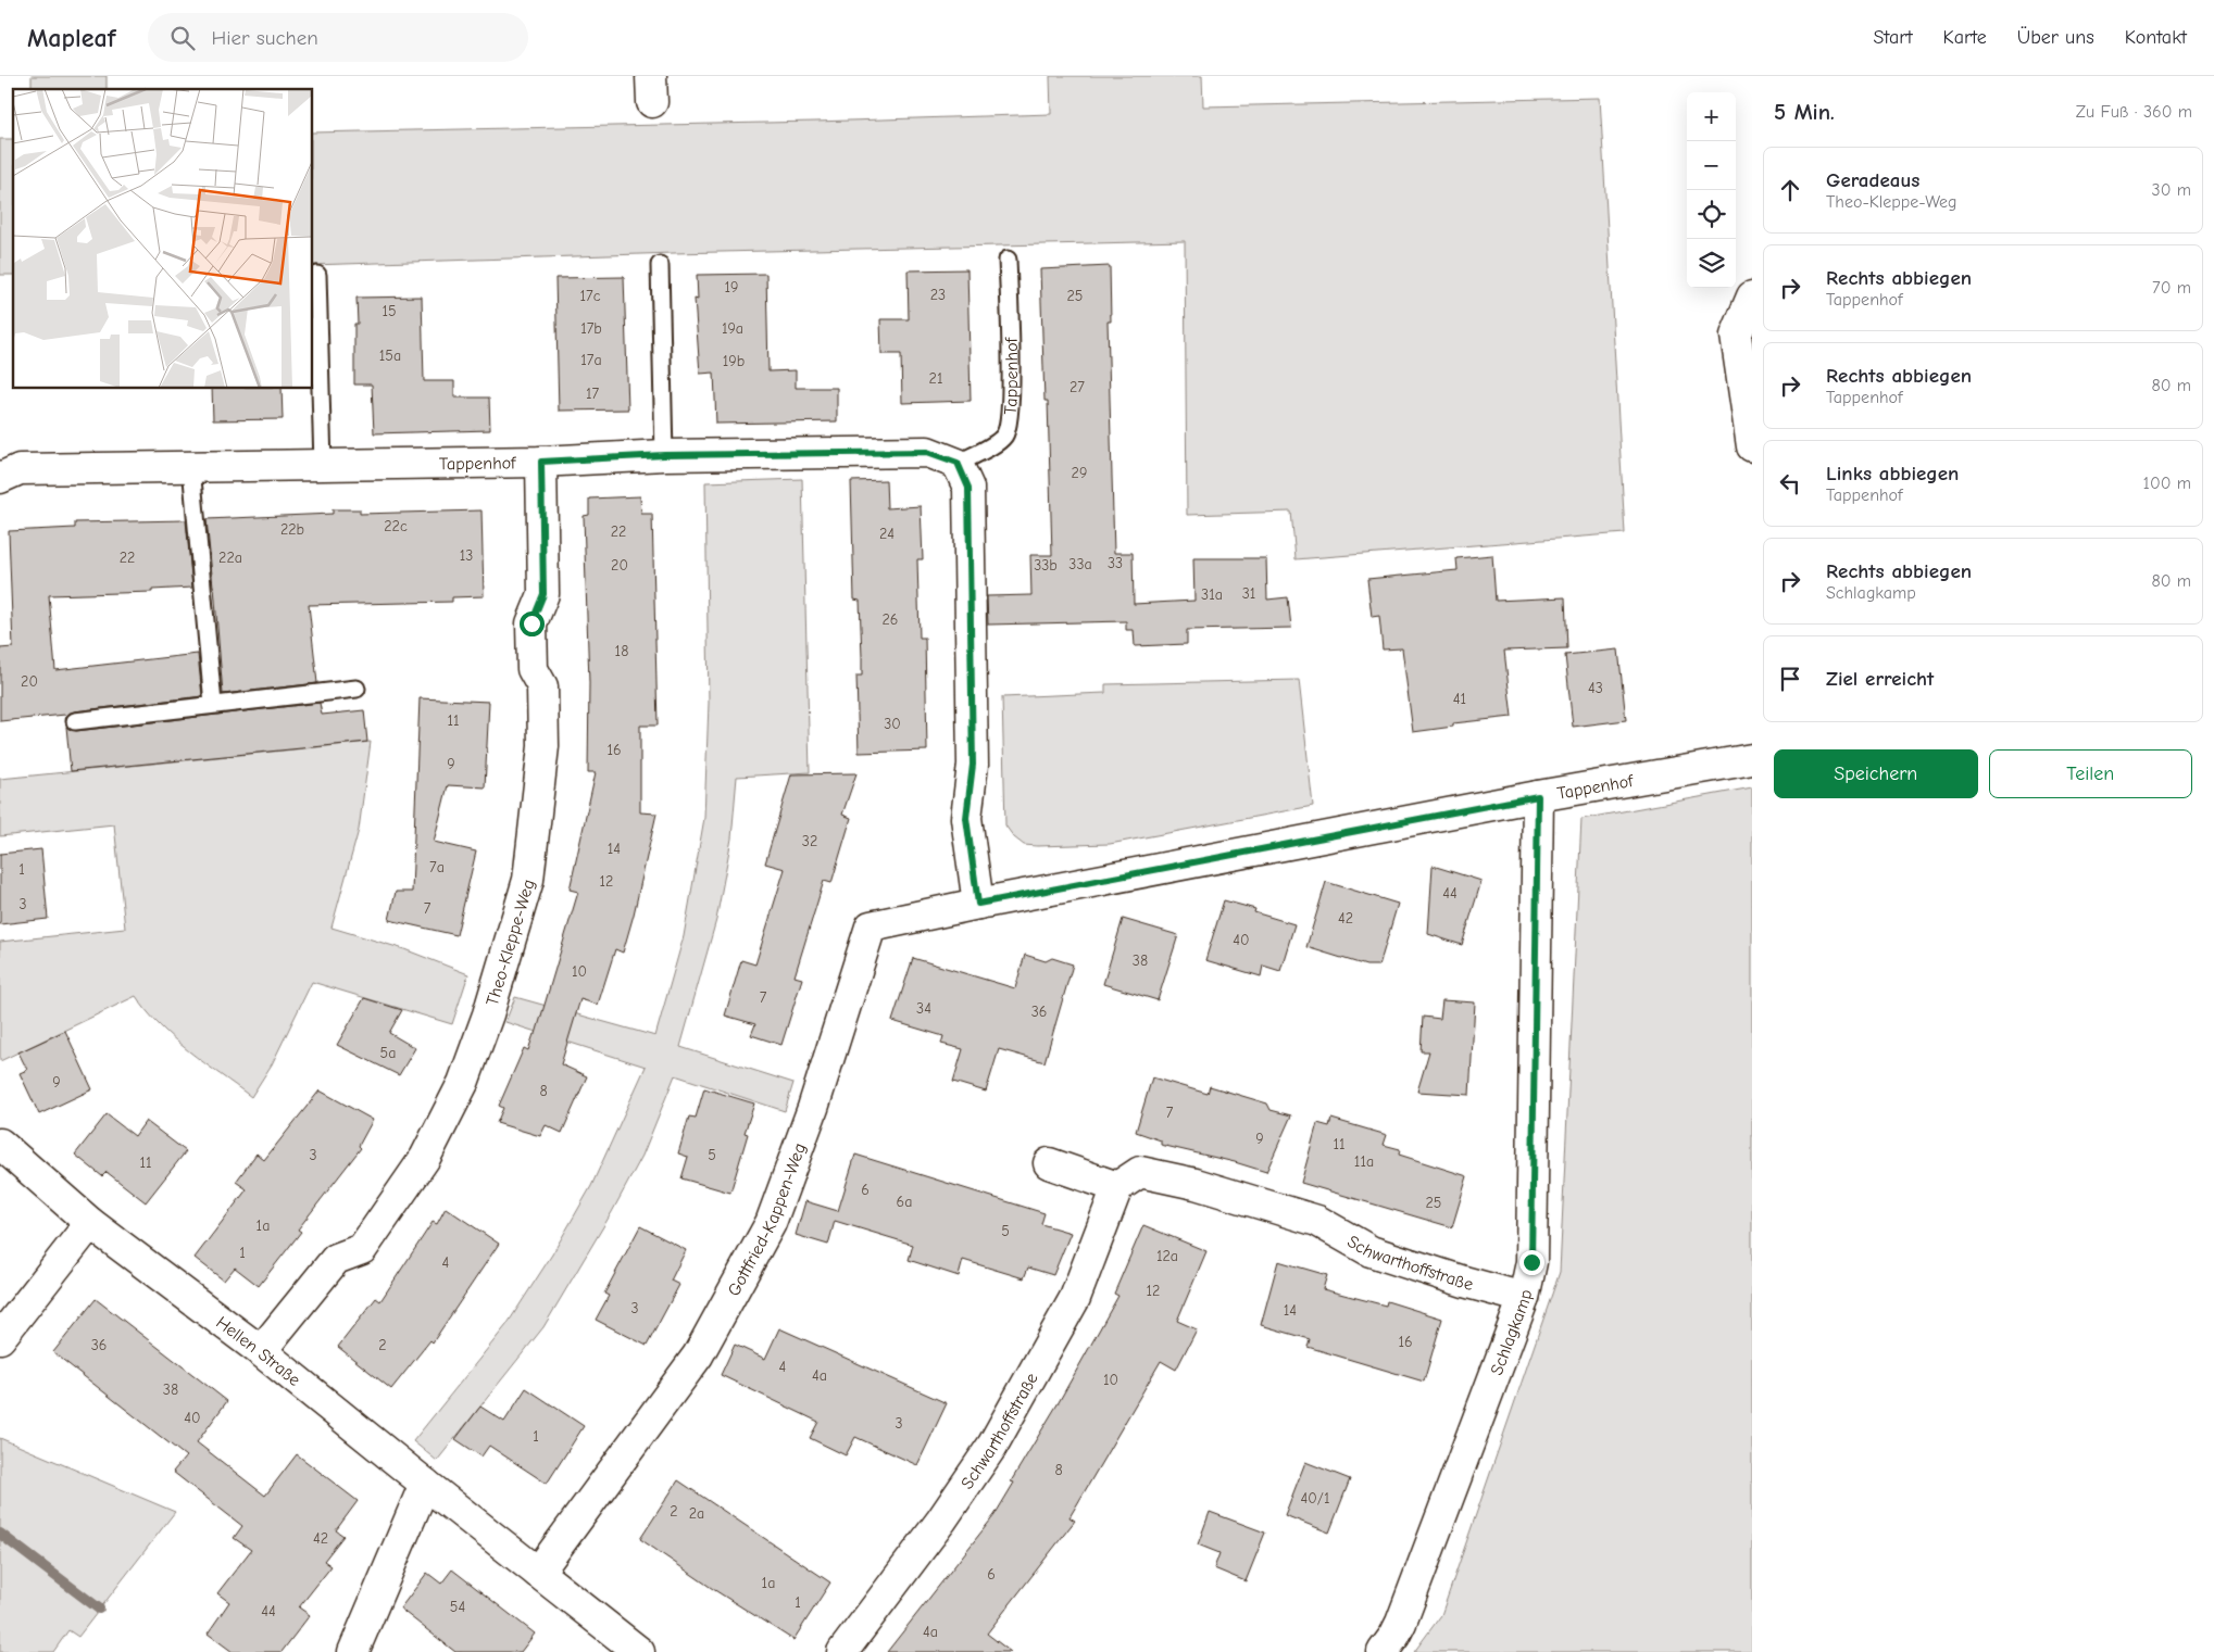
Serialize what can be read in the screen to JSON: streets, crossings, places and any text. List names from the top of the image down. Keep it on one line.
{"streets":{"street":["Tappenhof","Theo-Kleppe-Weg","Gottfried-Kappen-Weg","Schwarthoffstraße","Schlagkamp","Hellen Straße"]},"crossings":[["Tappenhof","Theo-Kleppe-Weg"],["Tappenhof","Gottfried-Kappen-Weg"],["Tappenhof","Schlagkamp"],["Theo-Kleppe-Weg","Hellen Straße"],["Gottfried-Kappen-Weg","Hellen Straße"],["Schwarthoffstraße","Schlagkamp"]],"house_numbers":["19","23","17c","25","15","17b","19a","15a","17a","19b","21","27","17","29","22c","22b","22","24","13","22","22a","33","33a","20","33b","31","31a","26","18","20","43","41","11","30","16","9","32","14","7a","1","12","44","3","7","42","40","38","10","7","34","36","5a","9","8","7","9","11","3","5","11a","11","6","6a","25","1a","5","1","12a","4","12","3","14","16","36","2","4","4a","10","38","40","3","1","8","40/1","2","2a","42","6","1a","1","54","44","4a"],"page":{"header":"Mapleaf","search":"Hier suchen","nav":["Start","Karte","Über uns","Kontakt"],"heading":["5 Min.","Zu Fuß · 360 m"],"map_buttons":["+","−"],"list":[["Geradeaus","Theo-Kleppe-Weg","30 m"],["Rechts abbiegen","Tappenhof","70 m"],["Rechts abbiegen","Tappenhof","80 m"],["Links abbiegen","Tappenhof","100 m"],["Rechts abbiegen","Schlagkamp","80 m"],"Ziel erreicht"],"buttons":["Speichern","Teilen"]}}
